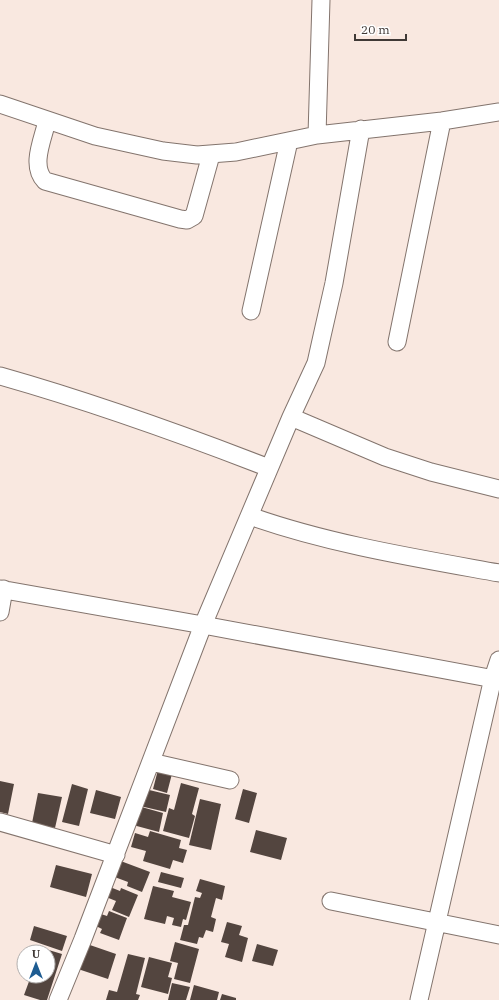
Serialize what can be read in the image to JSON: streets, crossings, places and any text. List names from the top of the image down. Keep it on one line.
{"scale_bar":"20 m","north":"top"}
